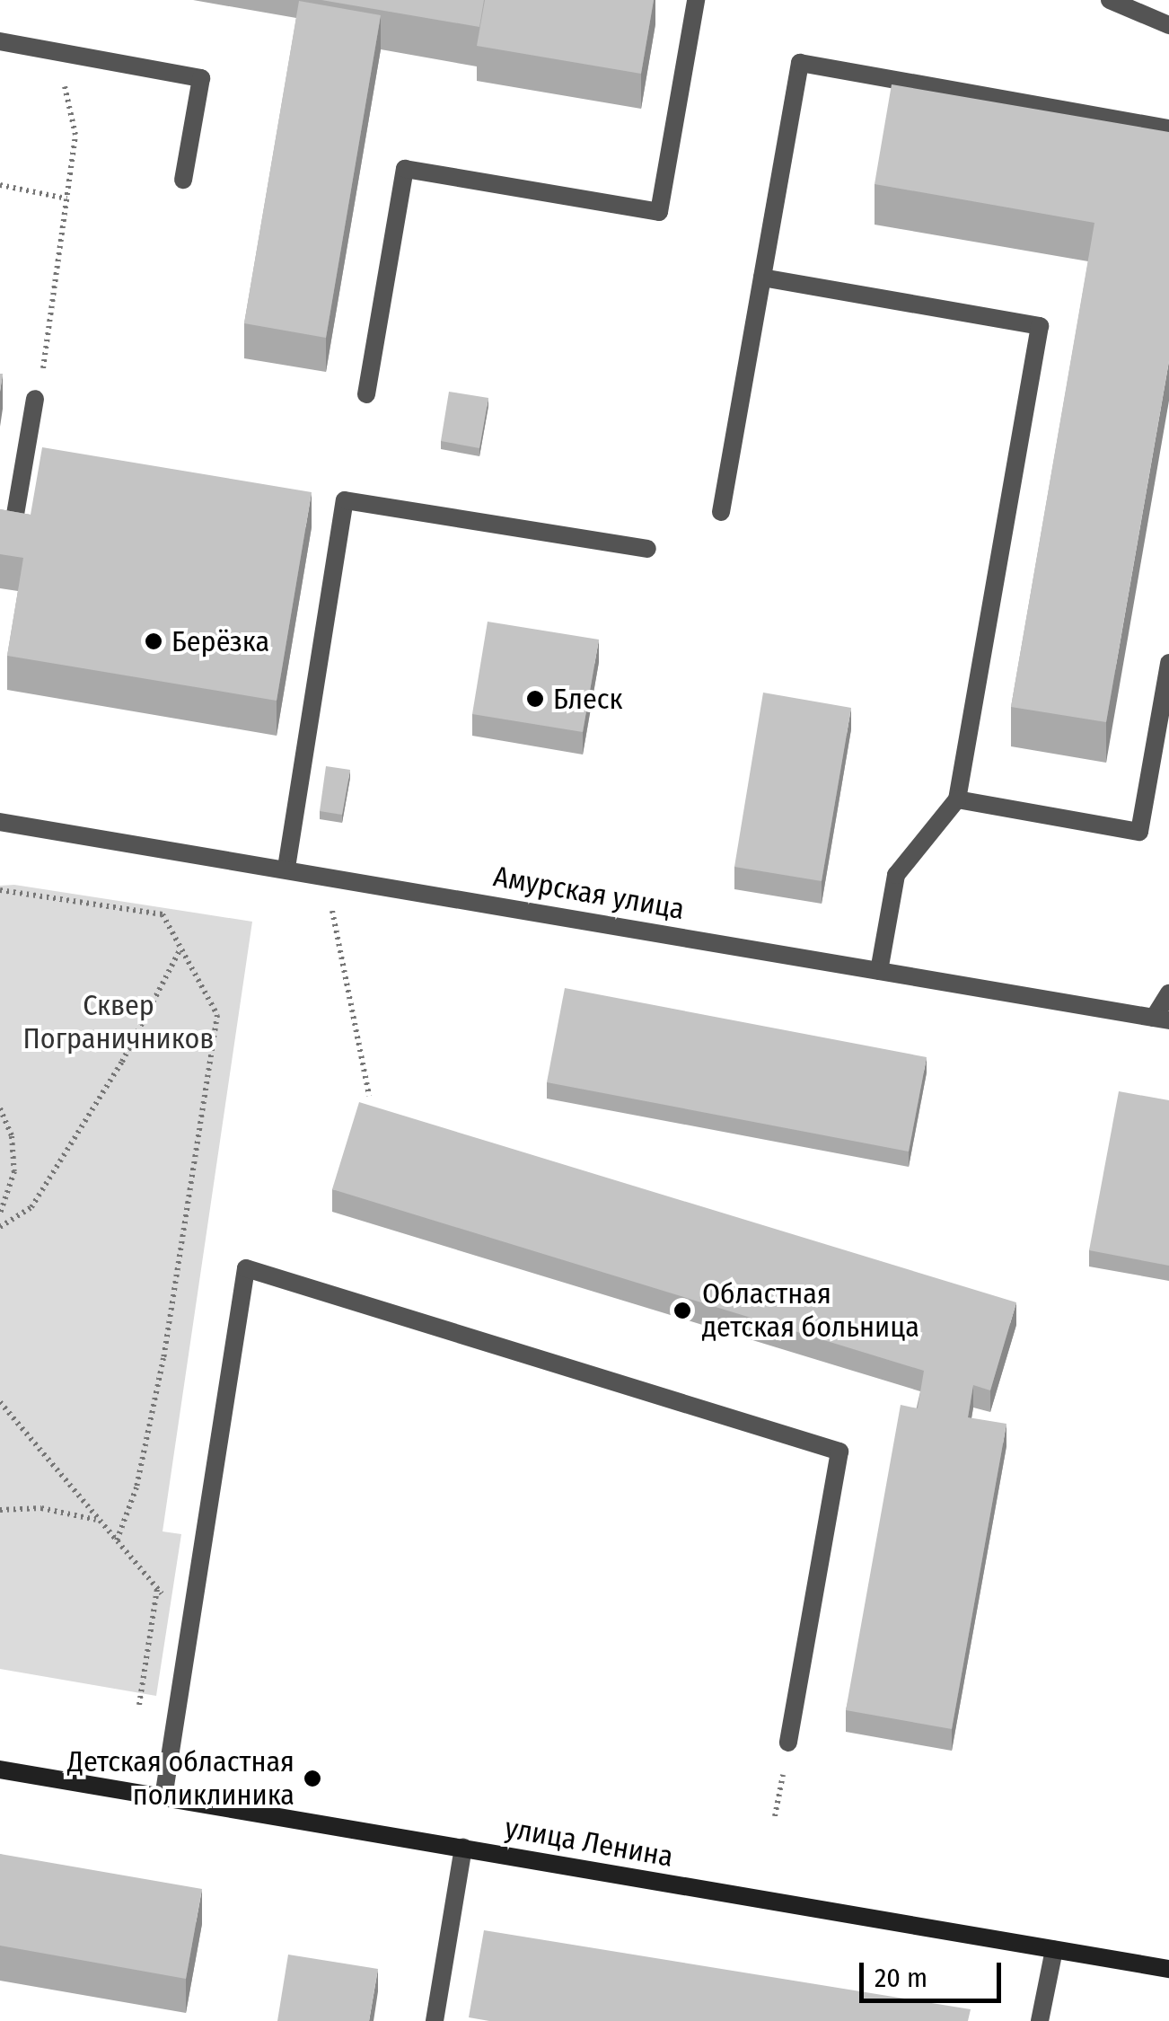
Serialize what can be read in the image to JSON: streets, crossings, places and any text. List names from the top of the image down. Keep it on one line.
{"streets":{"main road":["улица Ленина"],"street":["Амурская улица"]},"parks":["Сквер Пограничников"],"places":["Берёзка","Блеск","Областная детская больница","Детская областная поликлиника"],"scale_bar":"20 m"}
